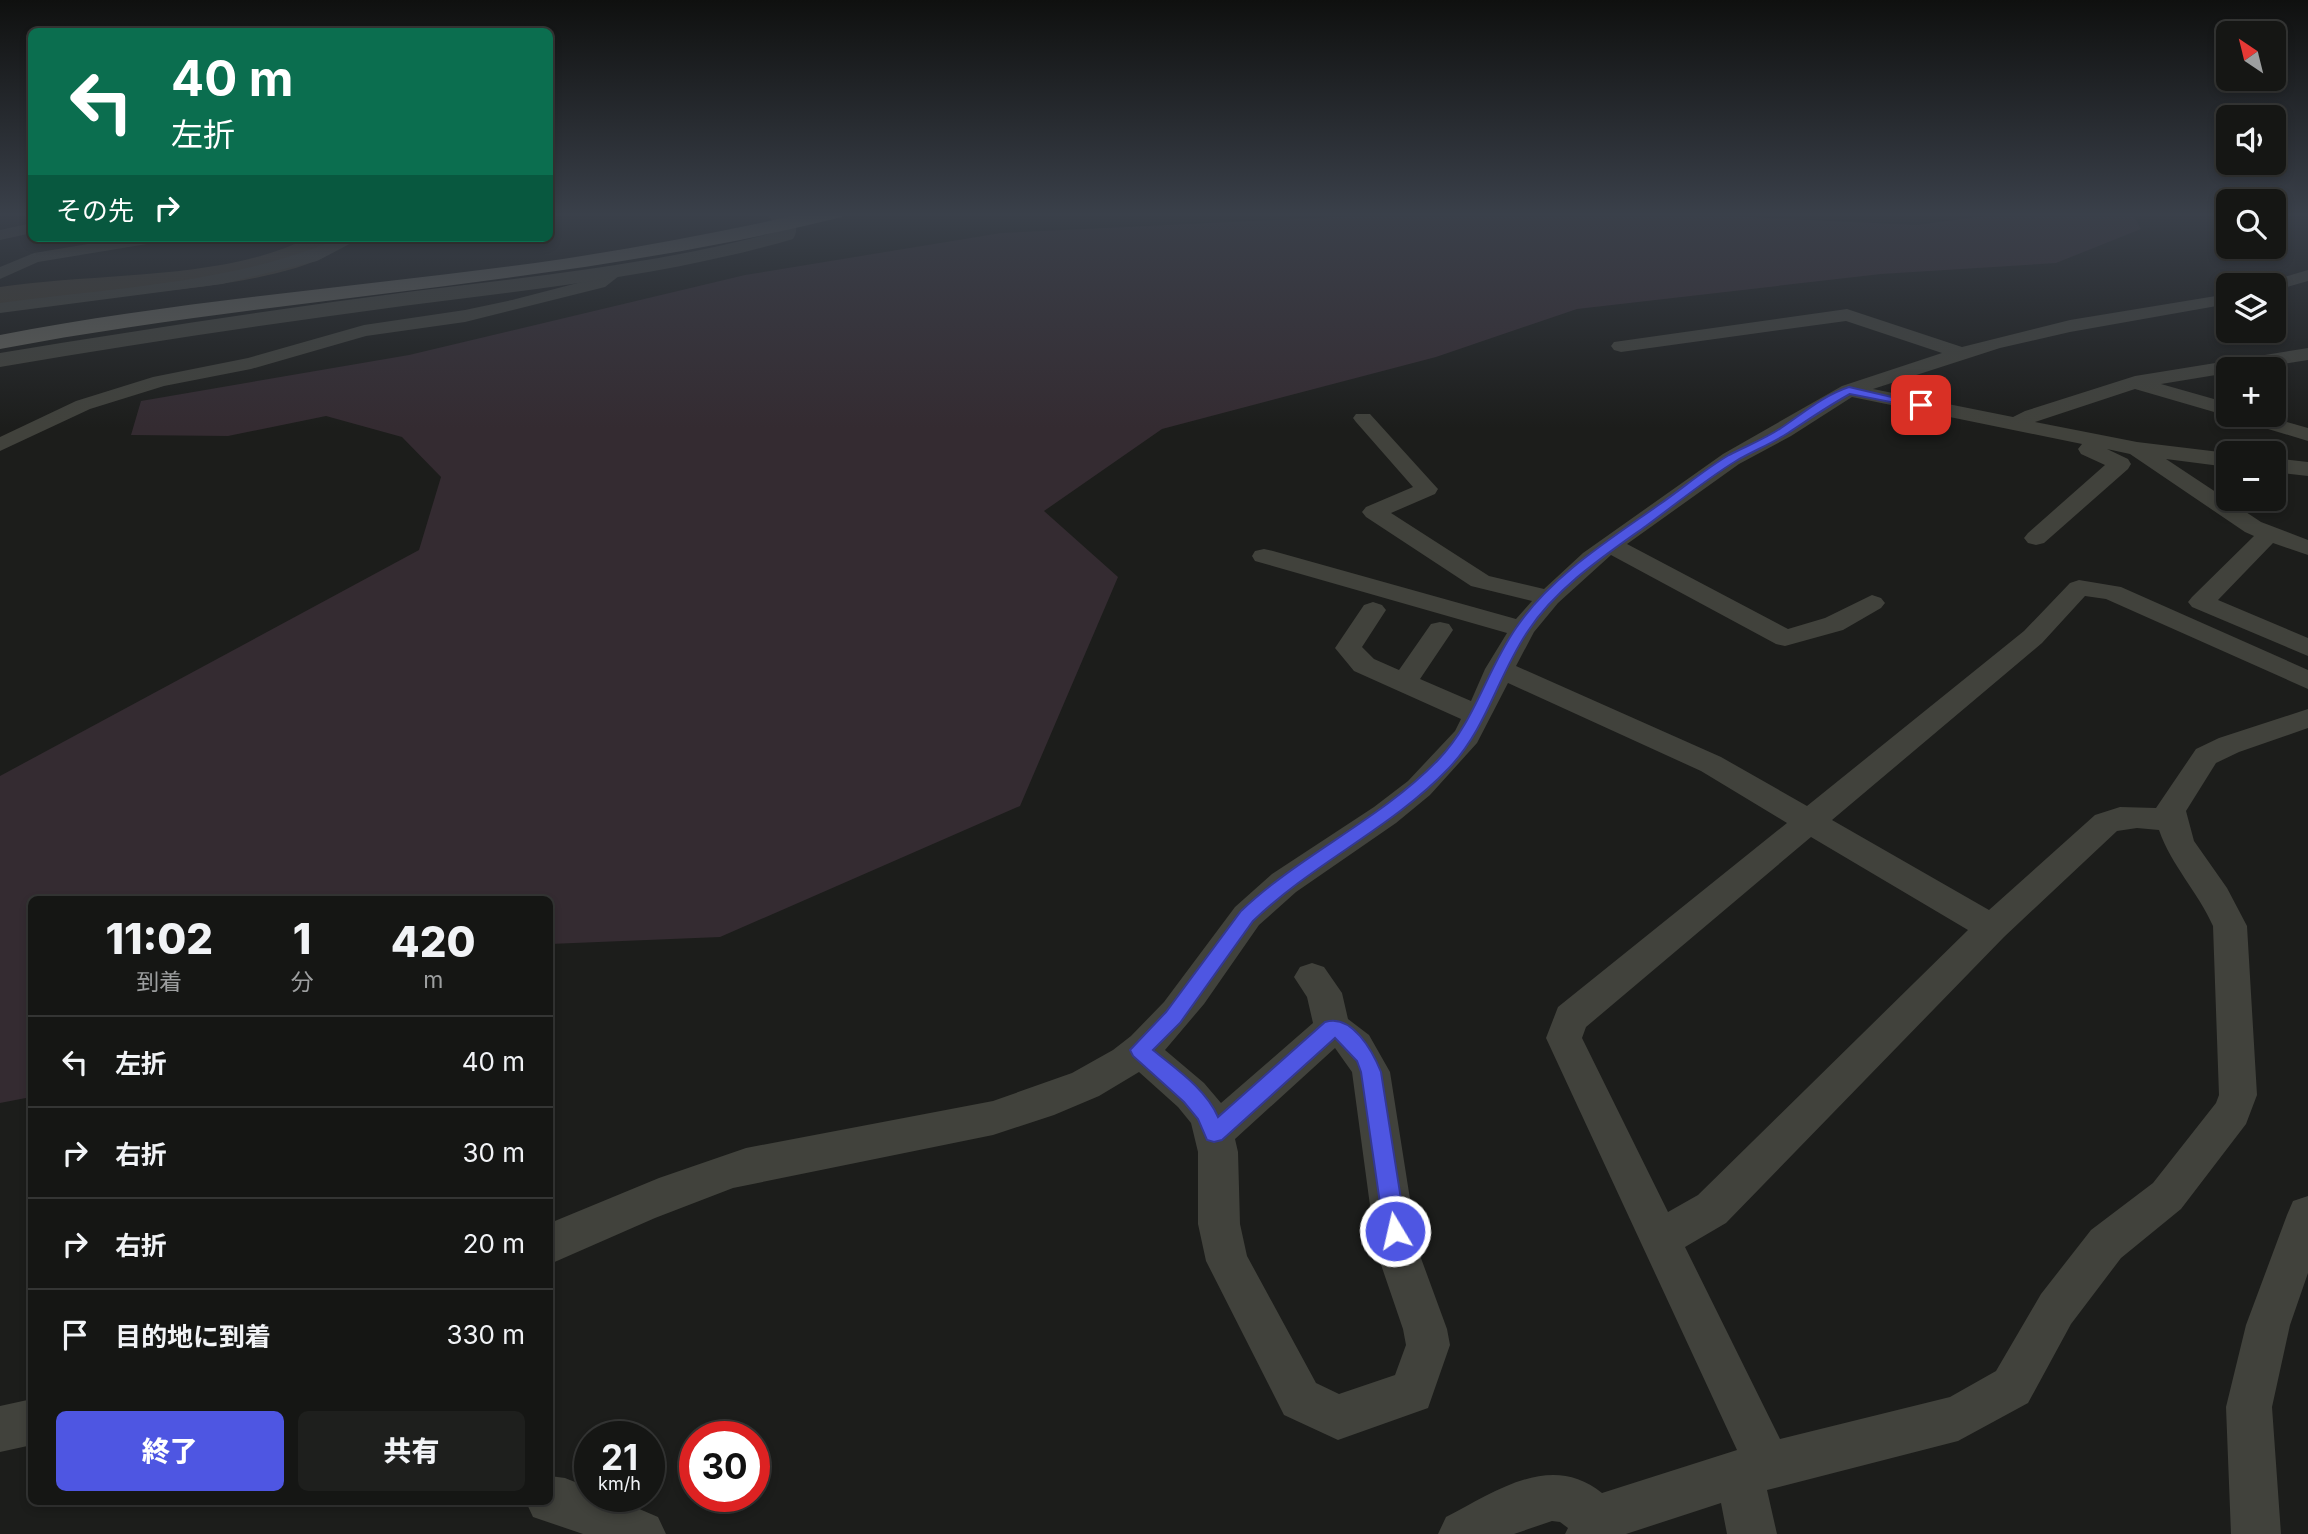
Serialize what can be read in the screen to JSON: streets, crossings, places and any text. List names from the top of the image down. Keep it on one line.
{"north":"top left","page":{"map_buttons":["+","−"],"turn":["40 m","左折"],"then":"その先","eta":["11:02","到着","1","分","420","m"],"list":[{"name":"左折","value":"40 m"},{"name":"右折","value":"30 m"},{"name":"右折","value":"20 m"},{"name":"目的地に到着","value":"330 m"}],"buttons":["終了","共有"],"speed":"21 km/h","limit":"30"}}
